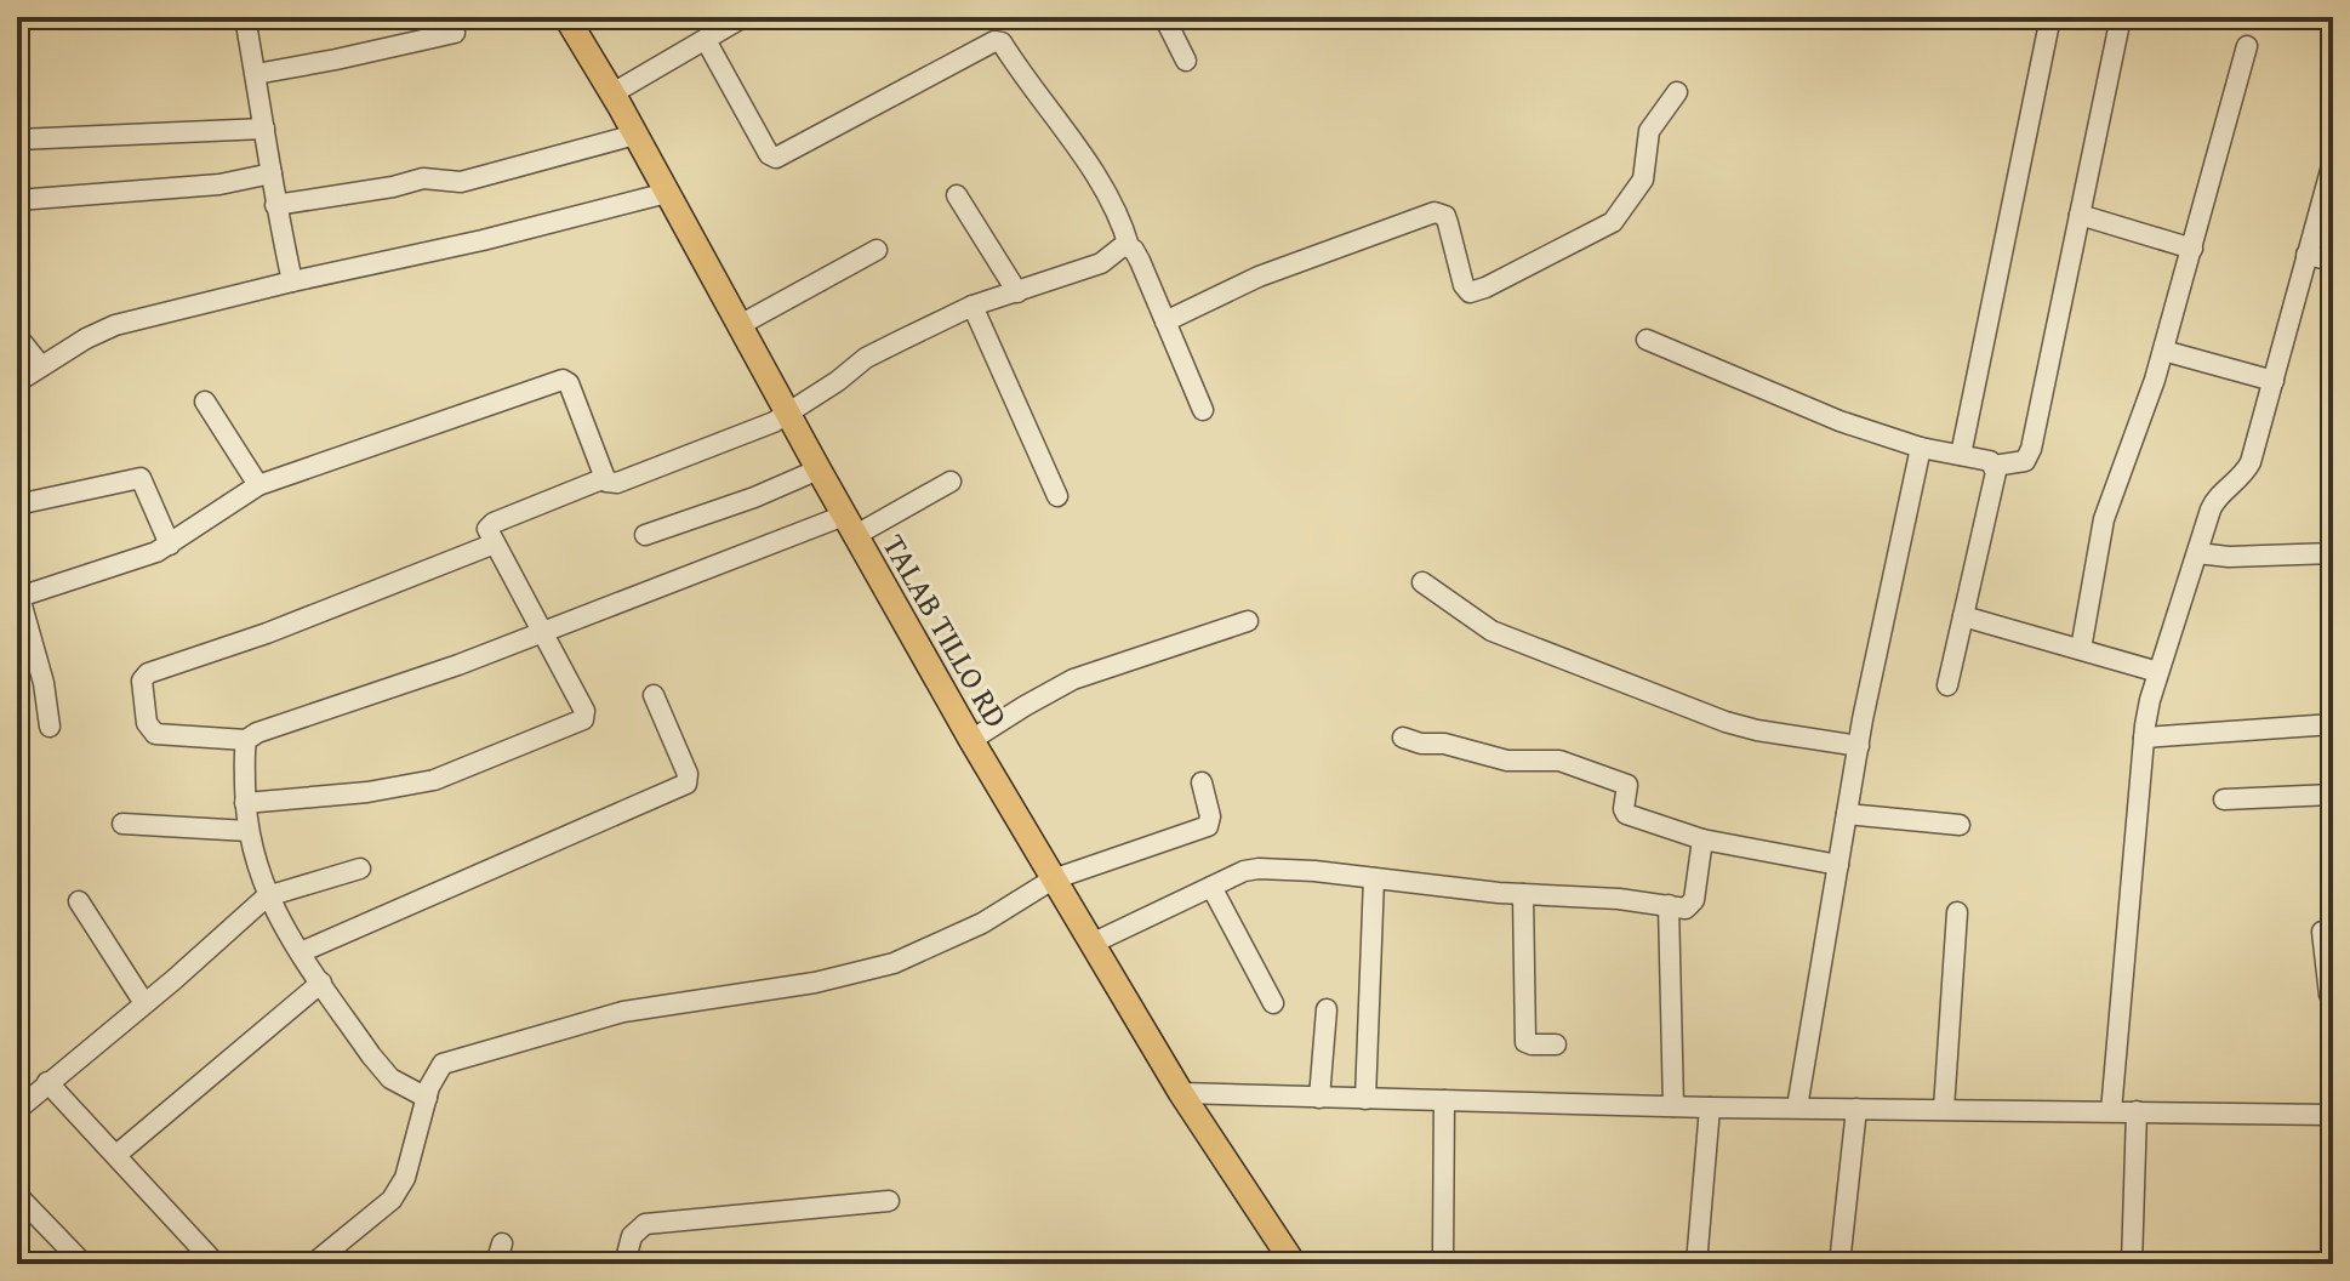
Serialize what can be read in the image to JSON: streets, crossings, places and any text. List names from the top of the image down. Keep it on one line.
{"streets":{"main road":["TALAB TILLO RD"]}}
